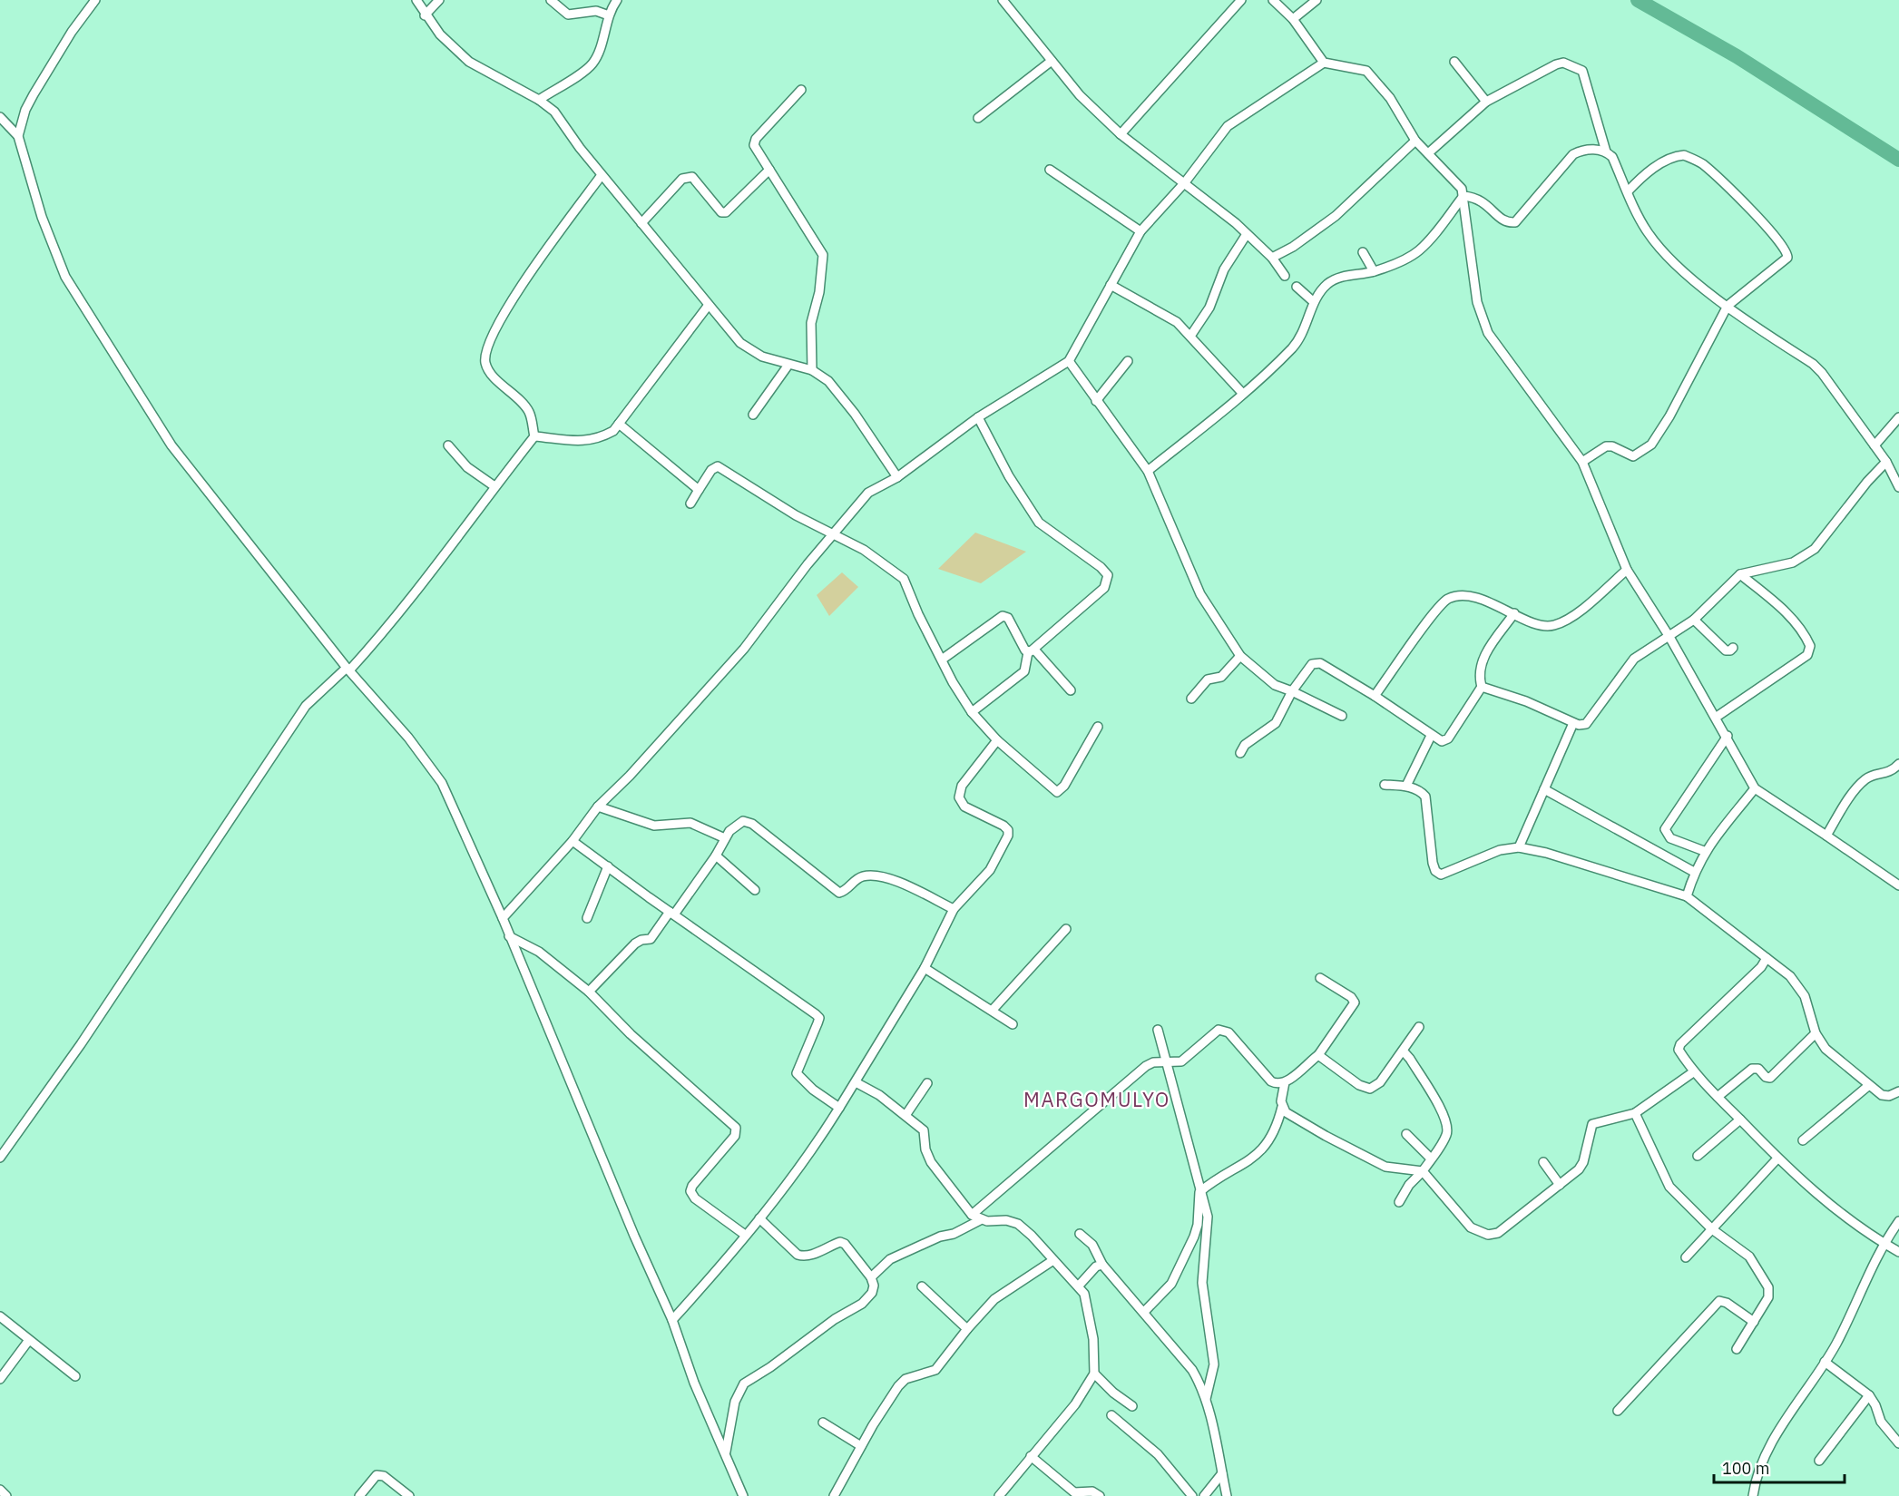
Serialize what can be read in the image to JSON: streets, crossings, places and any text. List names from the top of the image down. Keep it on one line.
{"districts":["MARGOMULYO"],"scale_bar":"100 m"}
